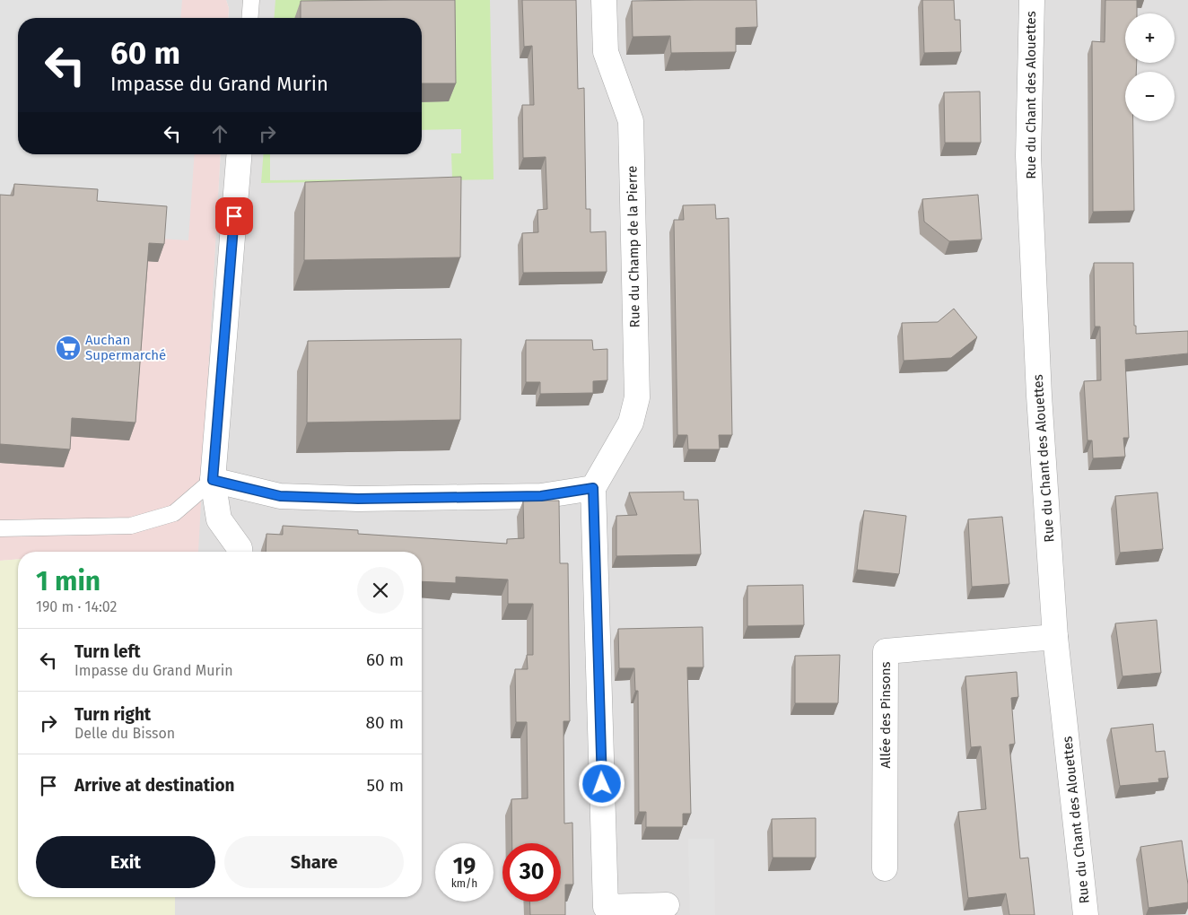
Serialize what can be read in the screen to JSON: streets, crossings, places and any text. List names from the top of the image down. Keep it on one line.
{"streets":{"street":["Rue du Chant des Alouettes","Rue du Champ de la Pierre","Allée des Pinsons"]},"crossings":[["Rue du Chant des Alouettes","Allée des Pinsons"]],"places":{"supermarket":["Auchan Supermarché"]},"page":{"map_buttons":["+","−"],"turn":["60 m","Impasse du Grand Murin"],"heading":["1 min","190 m · 14:02"],"list":[{"name":"Turn left","note":"Impasse du Grand Murin","value":"60 m"},{"name":"Turn right","note":"Delle du Bisson","value":"80 m"},{"name":"Arrive at destination","value":"50 m"}],"buttons":["Exit","Share"],"speed":"19 km/h","limit":"30"}}
